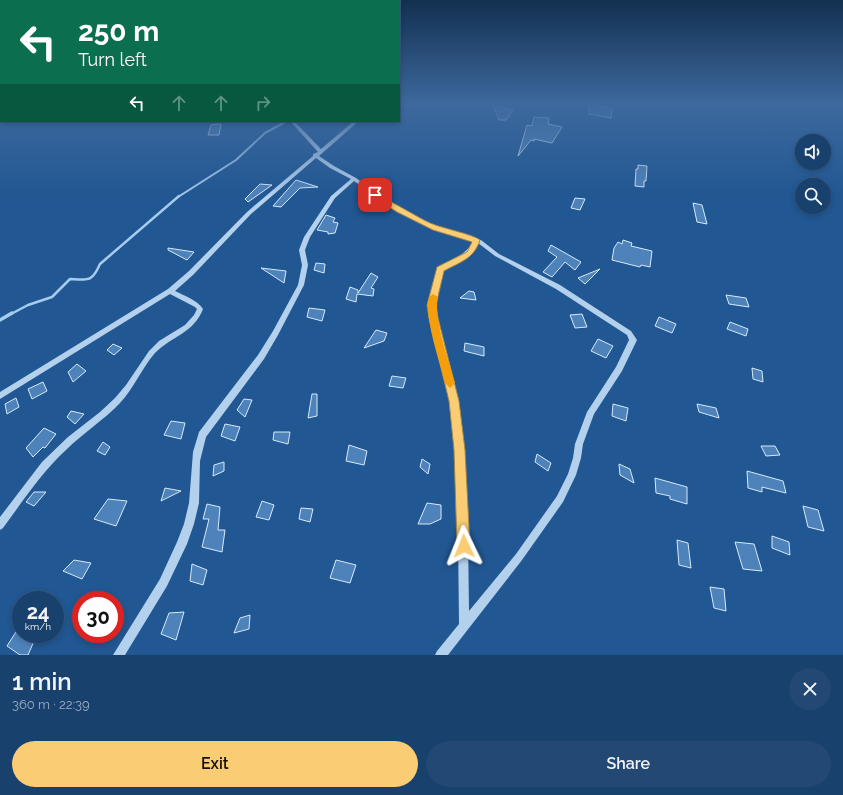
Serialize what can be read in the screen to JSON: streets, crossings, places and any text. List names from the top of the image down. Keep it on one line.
{"page":{"turn":["250 m","Turn left"],"speed":"24 km/h","limit":"30","heading":["1 min","360 m · 22:39"],"buttons":["Exit","Share"]}}
